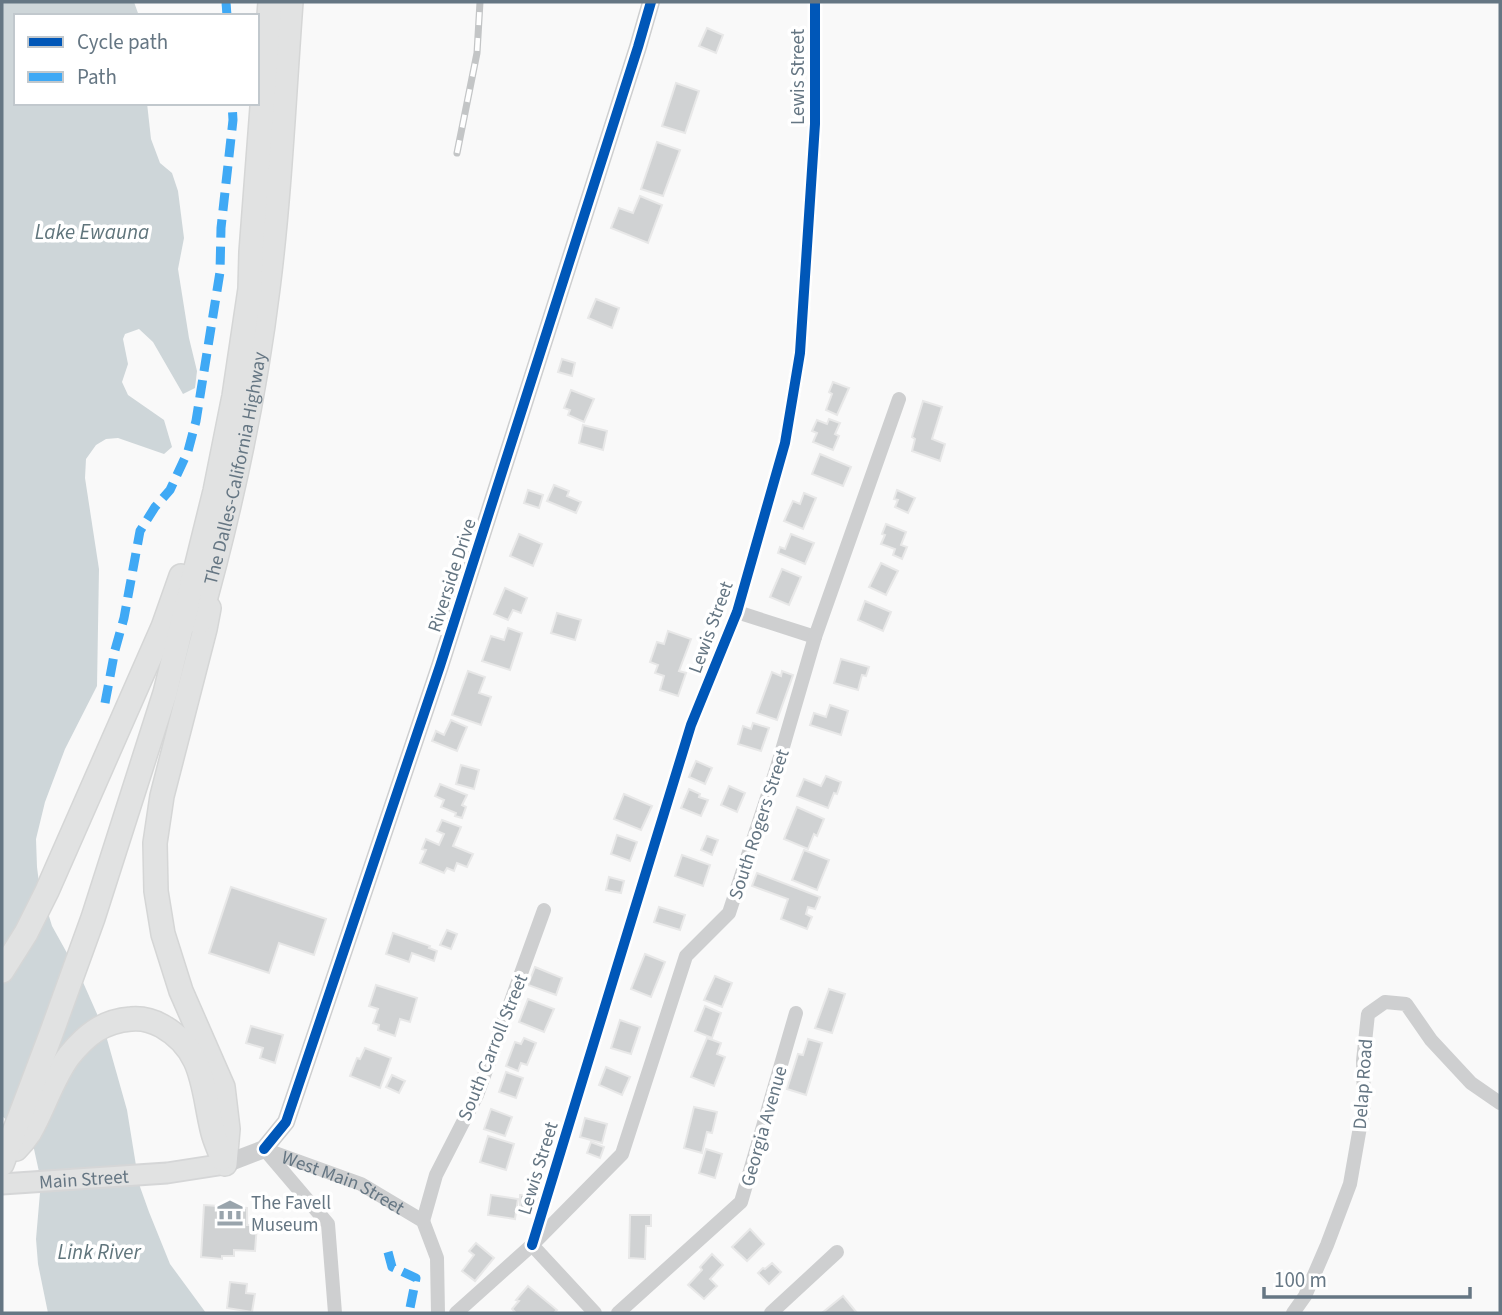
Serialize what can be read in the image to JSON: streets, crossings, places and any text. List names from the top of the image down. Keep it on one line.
{"streets":{"highway":["The Dalles-California Highway"],"main road":["Main Street","West Main Street"],"street":["Lewis Street","Riverside Drive","South Rogers Street","South Carroll Street","Delap Road","Georgia Avenue"]},"crossings":[["Lewis Street","South Rogers Street"],["Riverside Drive","West Main Street"],["South Carroll Street","West Main Street"],["Main Street","West Main Street"]],"water":["Lake Ewauna","Link River"],"places":{"museum":["The Favell Museum"]},"legend":["Cycle path","Path"],"scale_bar":"100 m"}
